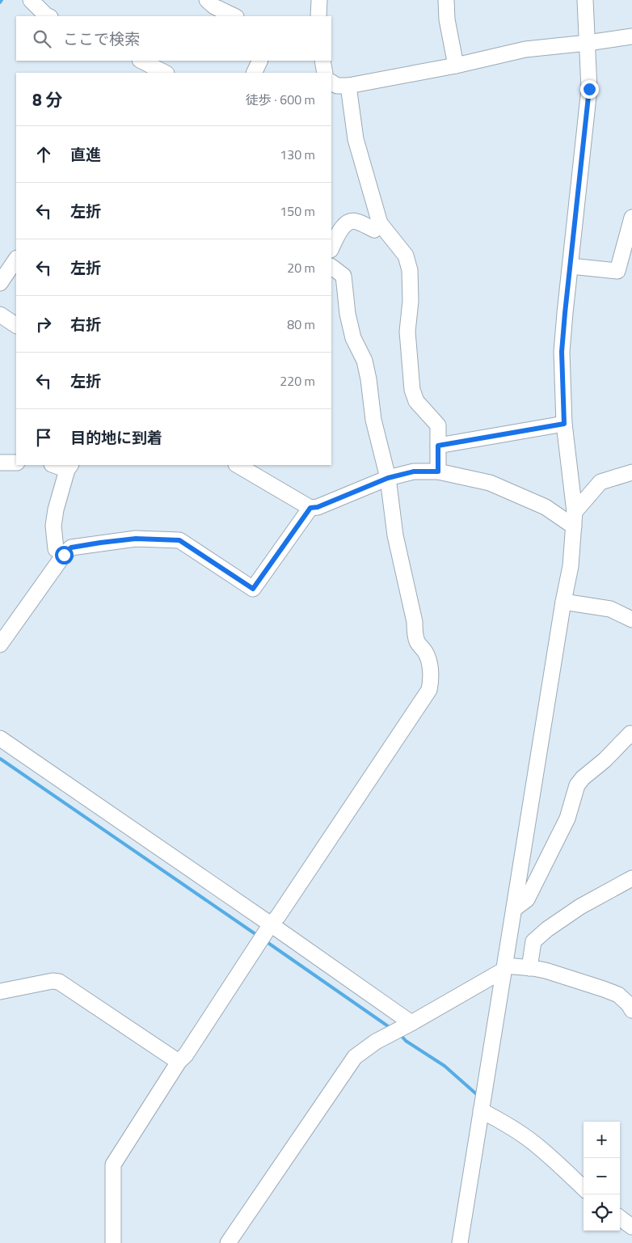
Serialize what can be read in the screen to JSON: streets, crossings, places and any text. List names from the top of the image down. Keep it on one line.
{"page":{"search":"ここで検索","heading":["8 分","徒歩 · 600 m"],"list":[["直進","130 m"],["左折","150 m"],["左折","20 m"],["右折","80 m"],["左折","220 m"],"目的地に到着"],"map_buttons":["+","−"]}}
